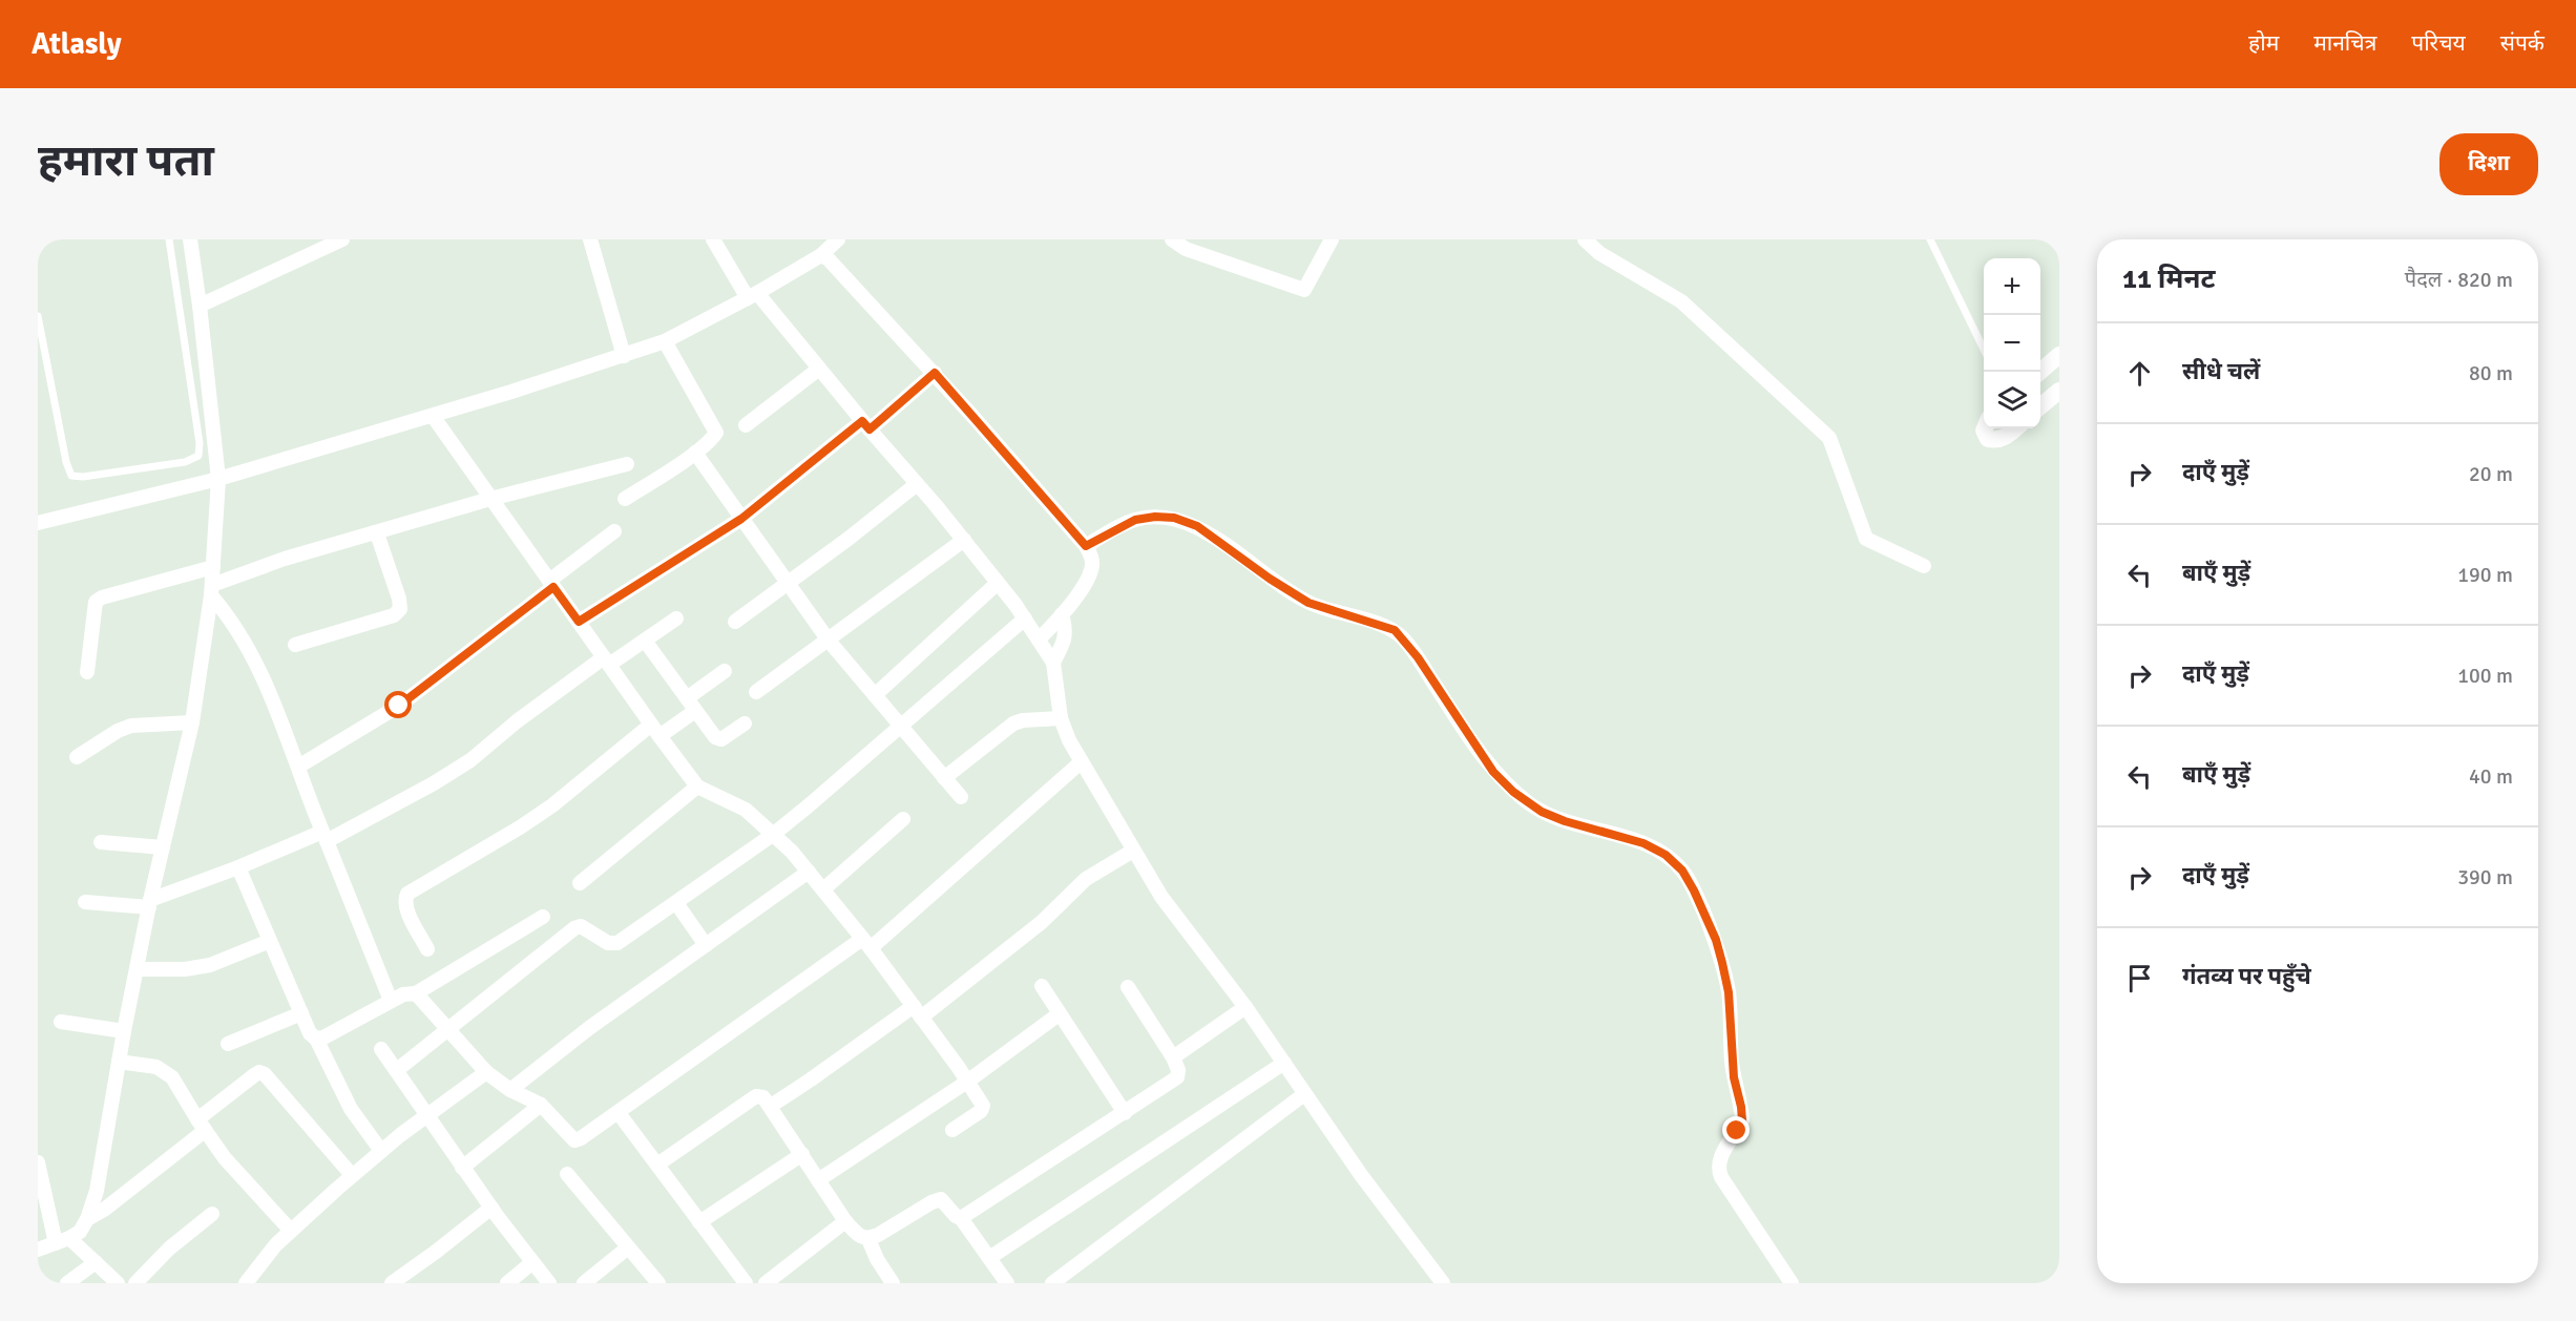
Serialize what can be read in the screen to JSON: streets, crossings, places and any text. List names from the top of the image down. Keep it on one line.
{"page":{"header":"Atlasly","nav":["होम","मानचित्र","परिचय","संपर्क"],"buttons":"दिशा","title":"हमारा पता","heading":["11 मिनट","पैदल · 820 m"],"map_buttons":["+","−"],"list":[["सीधे चलें","80 m"],["दाएँ मुड़ें","20 m"],["बाएँ मुड़ें","190 m"],["दाएँ मुड़ें","100 m"],["बाएँ मुड़ें","40 m"],["दाएँ मुड़ें","390 m"],"गंतव्य पर पहुँचे"]}}
